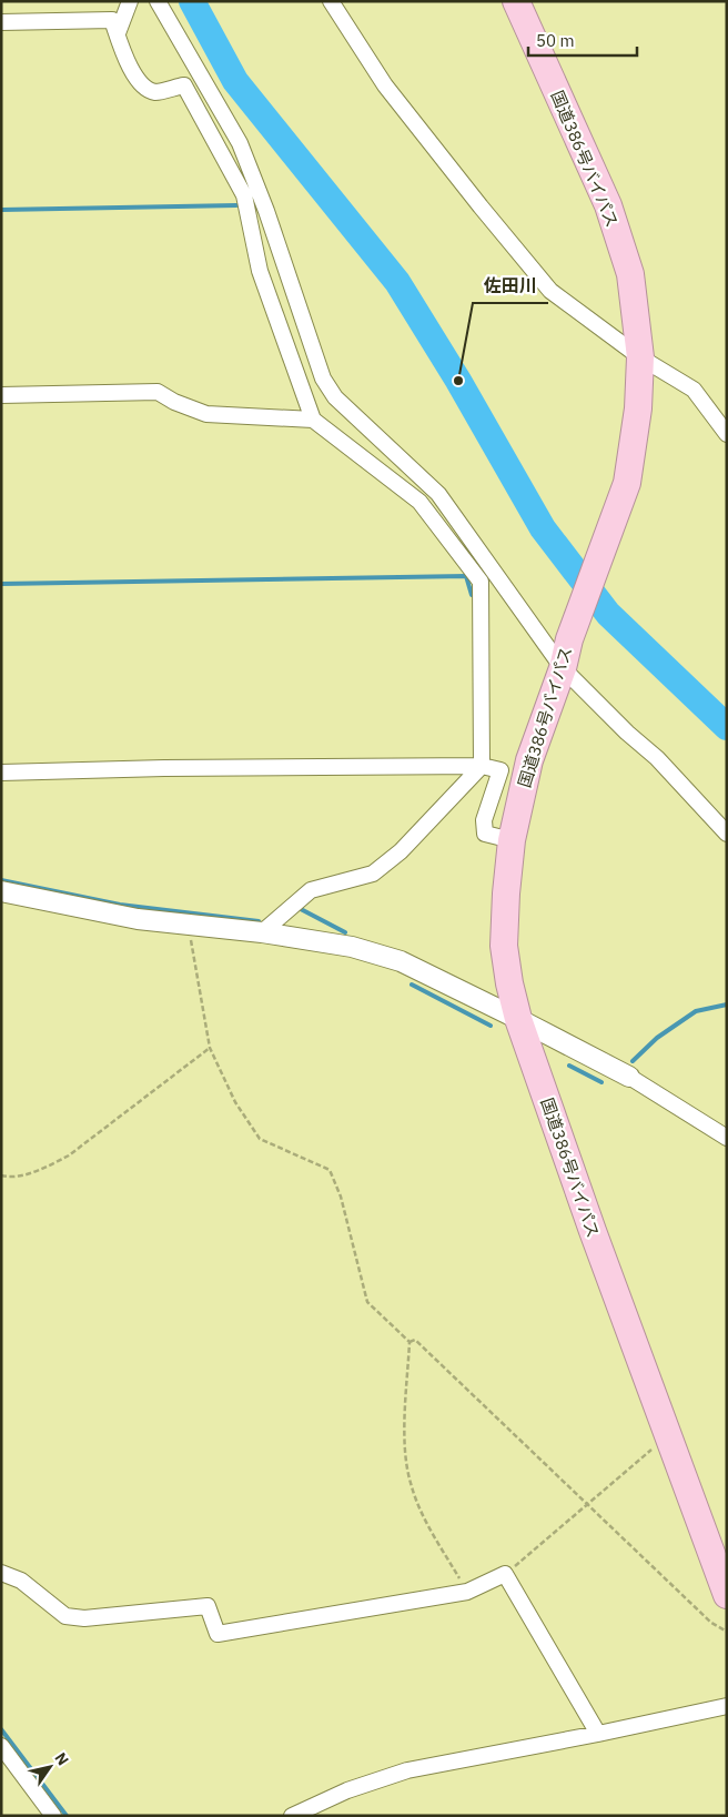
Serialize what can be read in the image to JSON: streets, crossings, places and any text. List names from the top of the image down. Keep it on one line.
{"streets":{"highway":["国道386号バイパス"]},"places":["佐田川"],"scale_bar":"50 m","north":"top right"}
